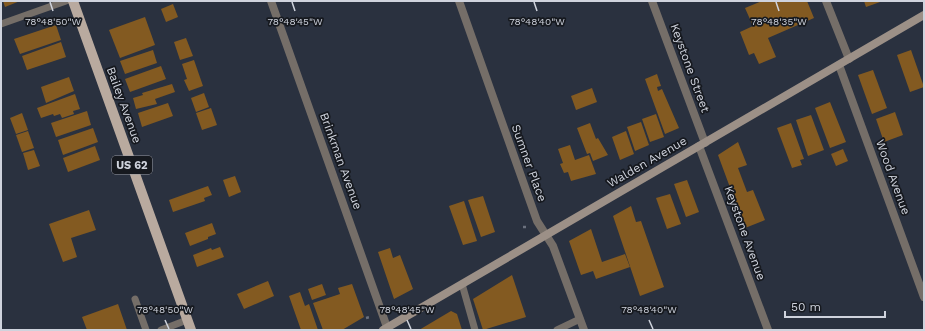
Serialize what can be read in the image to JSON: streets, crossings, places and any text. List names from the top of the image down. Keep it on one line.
{"streets":{"main road":["Bailey Avenue","Walden Avenue","US 62"],"street":["Keystone Street","Brinkman Avenue","Sumner Place","Wood Avenue","Keystone Avenue"]},"crossings":[["Keystone Street","Walden Avenue"],["Keystone Street","Keystone Avenue"],["Brinkman Avenue","Walden Avenue"],["Walden Avenue","Sumner Place"],["Walden Avenue","Wood Avenue"],["Walden Avenue","Keystone Avenue"]],"scale_bar":"50 m","coordinates":["78°48'50\"W","78°48'45\"W","78°48'40\"W","78°48'35\"W"]}
